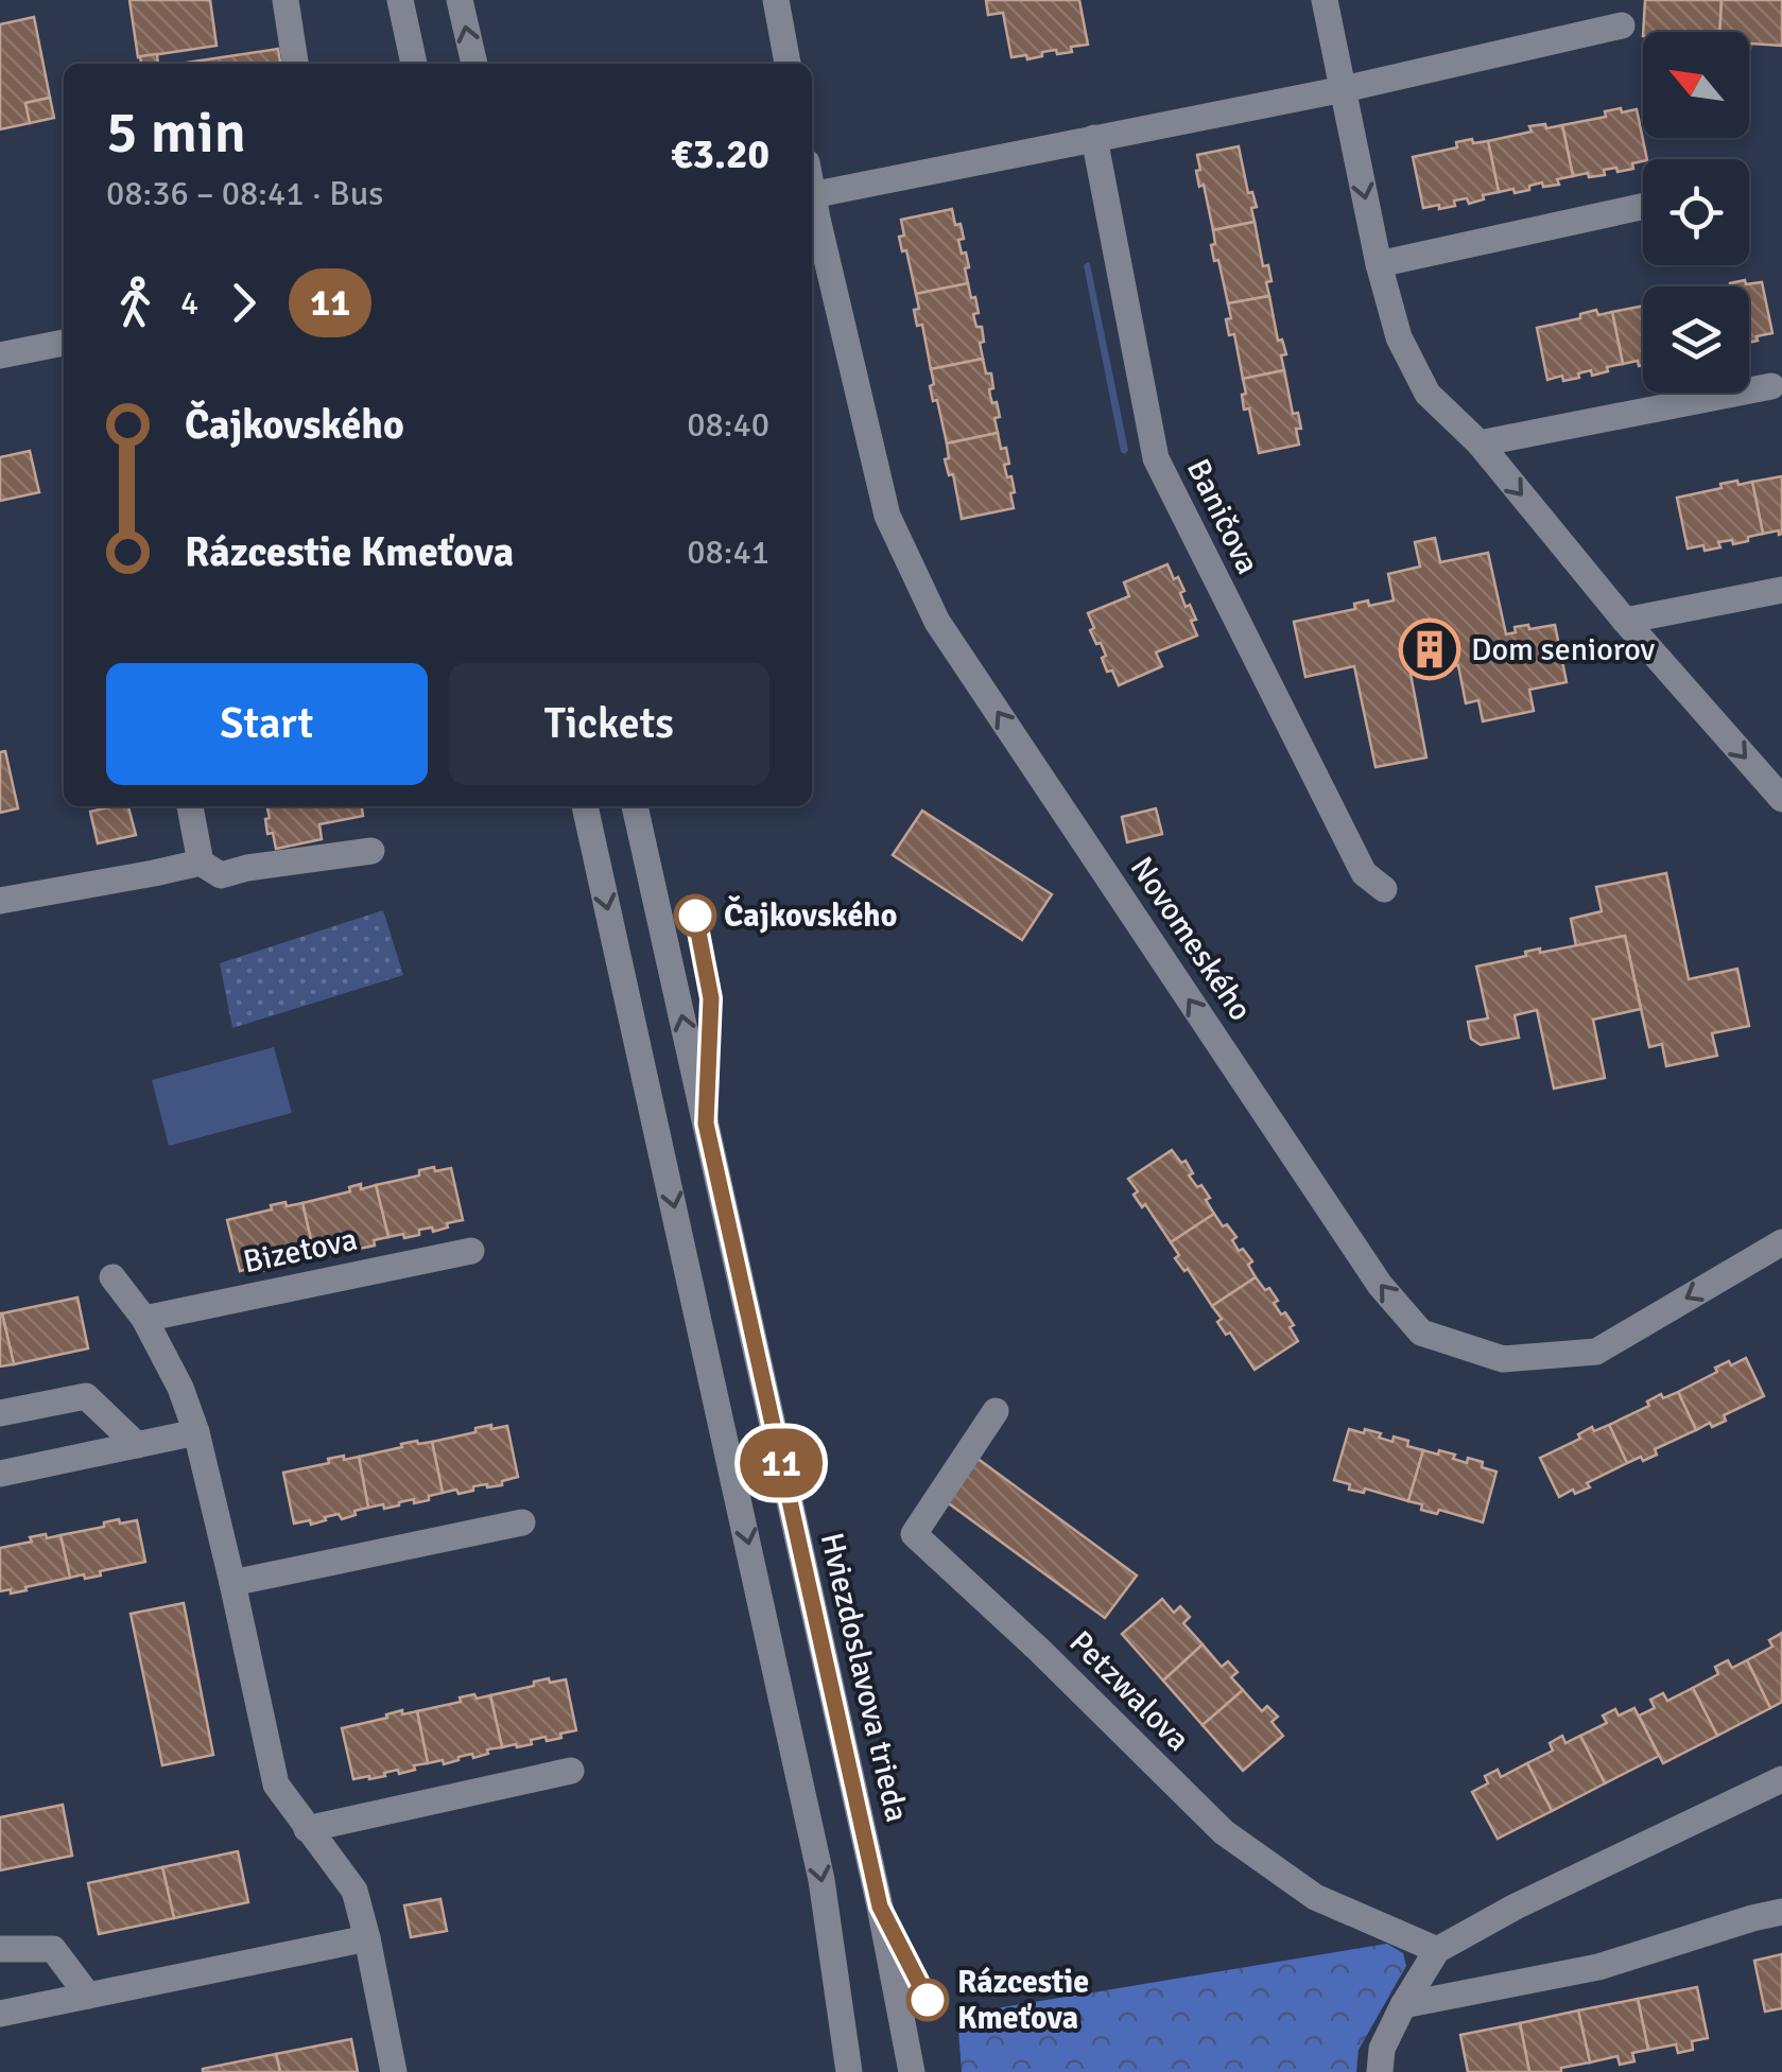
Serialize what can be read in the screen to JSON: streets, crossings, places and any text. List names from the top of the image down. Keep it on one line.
{"streets":{"street":["Baničova","Novomeského","Bizetova","Hviezdoslavova trieda","Petzwalova"]},"one_way":["Novomeského"],"places":{"building":["Dom seniorov"],"other":["Čajkovského","Rázcestie Kmeťova"]},"lines":["bus line 11"],"north":"top left","page":{"on_map":"11","heading":["5 min","08:36 – 08:41 · Bus","€3.20"],"legs":["4","11"],"list":[{"name":"Čajkovského","value":"08:40"},{"name":"Rázcestie Kmeťova","value":"08:41"}],"buttons":["Start","Tickets"]}}
